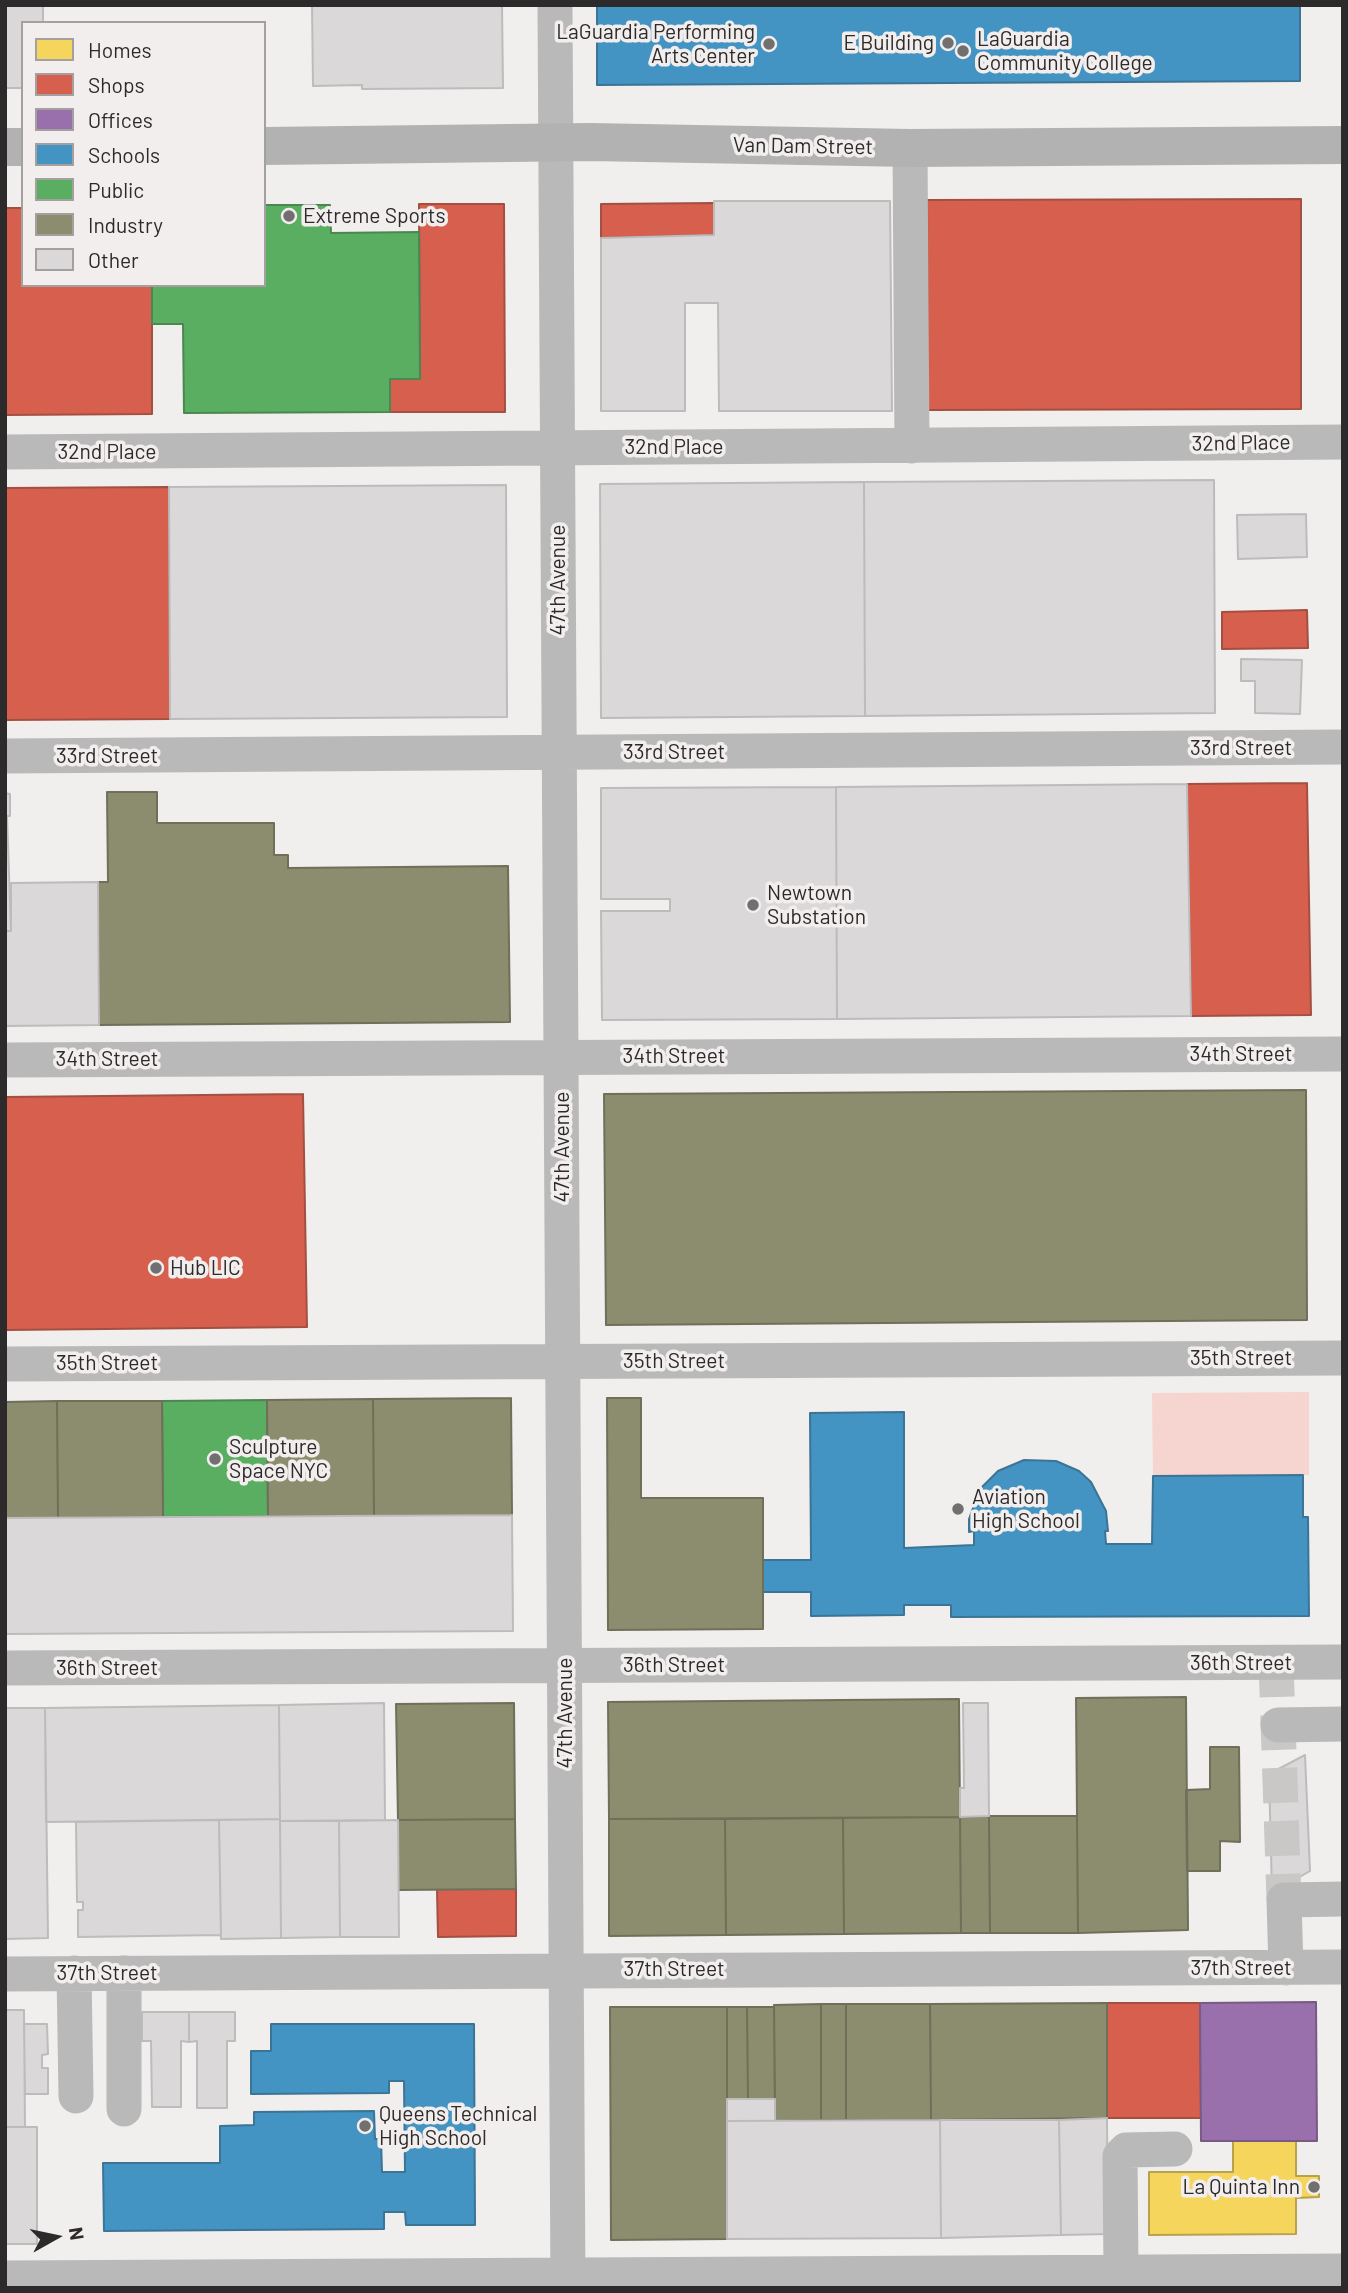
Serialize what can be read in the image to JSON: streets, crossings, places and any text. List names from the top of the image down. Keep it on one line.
{"streets":{"main road":["Van Dam Street"],"street":["32nd Place","47th Avenue","33rd Street","34th Street","35th Street","36th Street","37th Street"]},"crossings":[["Van Dam Street","47th Avenue"],["32nd Place","47th Avenue"],["47th Avenue","33rd Street"],["47th Avenue","34th Street"],["47th Avenue","35th Street"],["47th Avenue","36th Street"],["47th Avenue","37th Street"]],"places":["E Building","LaGuardia Performing Arts Center","LaGuardia Community College","Extreme Sports","Newtown Substation","Hub LIC","Sculpture Space NYC","Aviation High School","Queens Technical High School","La Quinta Inn"],"legend":["Homes","Shops","Offices","Schools","Public","Industry","Other"],"north":"right"}
